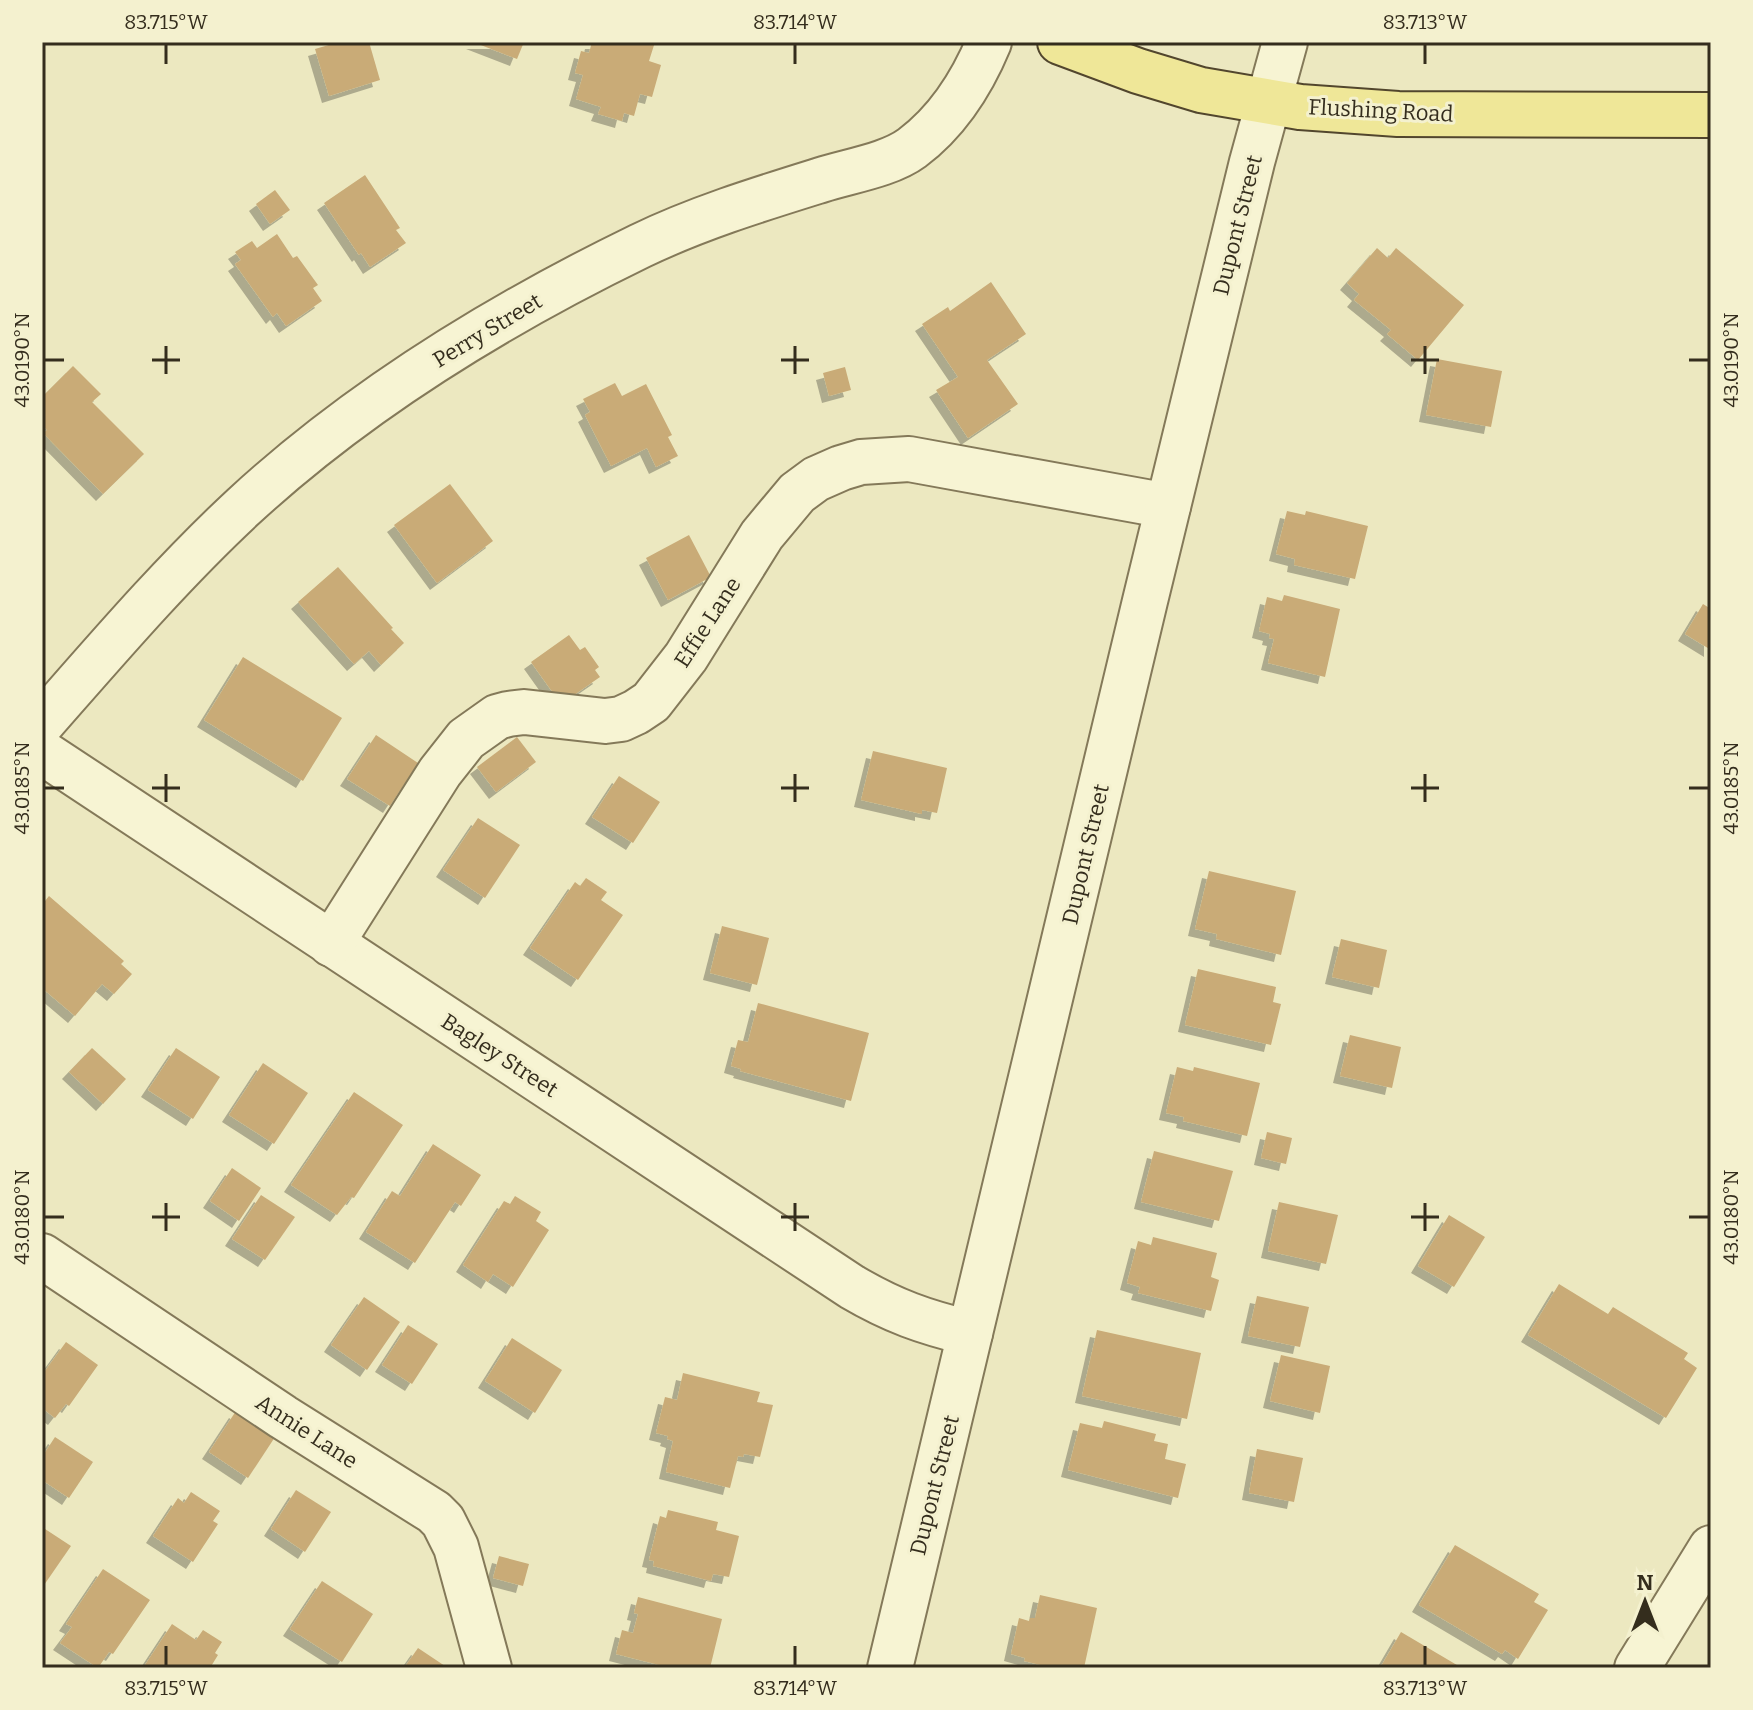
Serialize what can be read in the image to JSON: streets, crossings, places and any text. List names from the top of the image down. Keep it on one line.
{"streets":{"main road":["Flushing Road"],"street":["Dupont Street","Perry Street","Effie Lane","Bagley Street","Annie Lane"]},"crossings":[["Flushing Road","Dupont Street"],["Dupont Street","Effie Lane"],["Dupont Street","Bagley Street"],["Effie Lane","Bagley Street"]],"north":"top","coordinates":["83.715°W","83.714°W","83.713°W","43.0190°N","43.0185°N","43.0180°N"]}
